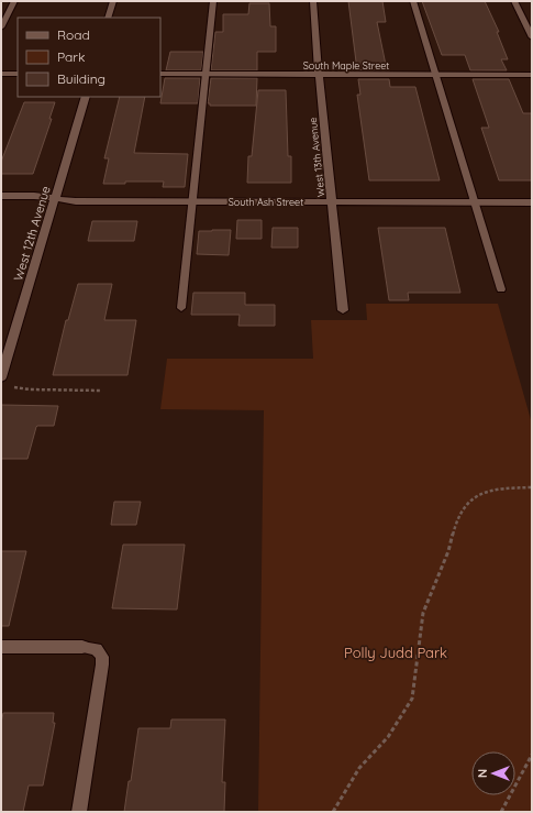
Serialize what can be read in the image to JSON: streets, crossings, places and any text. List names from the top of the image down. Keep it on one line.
{"streets":{"street":["South Maple Street","West 13th Avenue","South Ash Street","West 12th Avenue"]},"crossings":[["South Maple Street","West 13th Avenue"],["West 13th Avenue","South Ash Street"],["South Ash Street","West 12th Avenue"]],"parks":["Polly Judd Park"],"legend":["Road","Park","Building"],"north":"left"}
